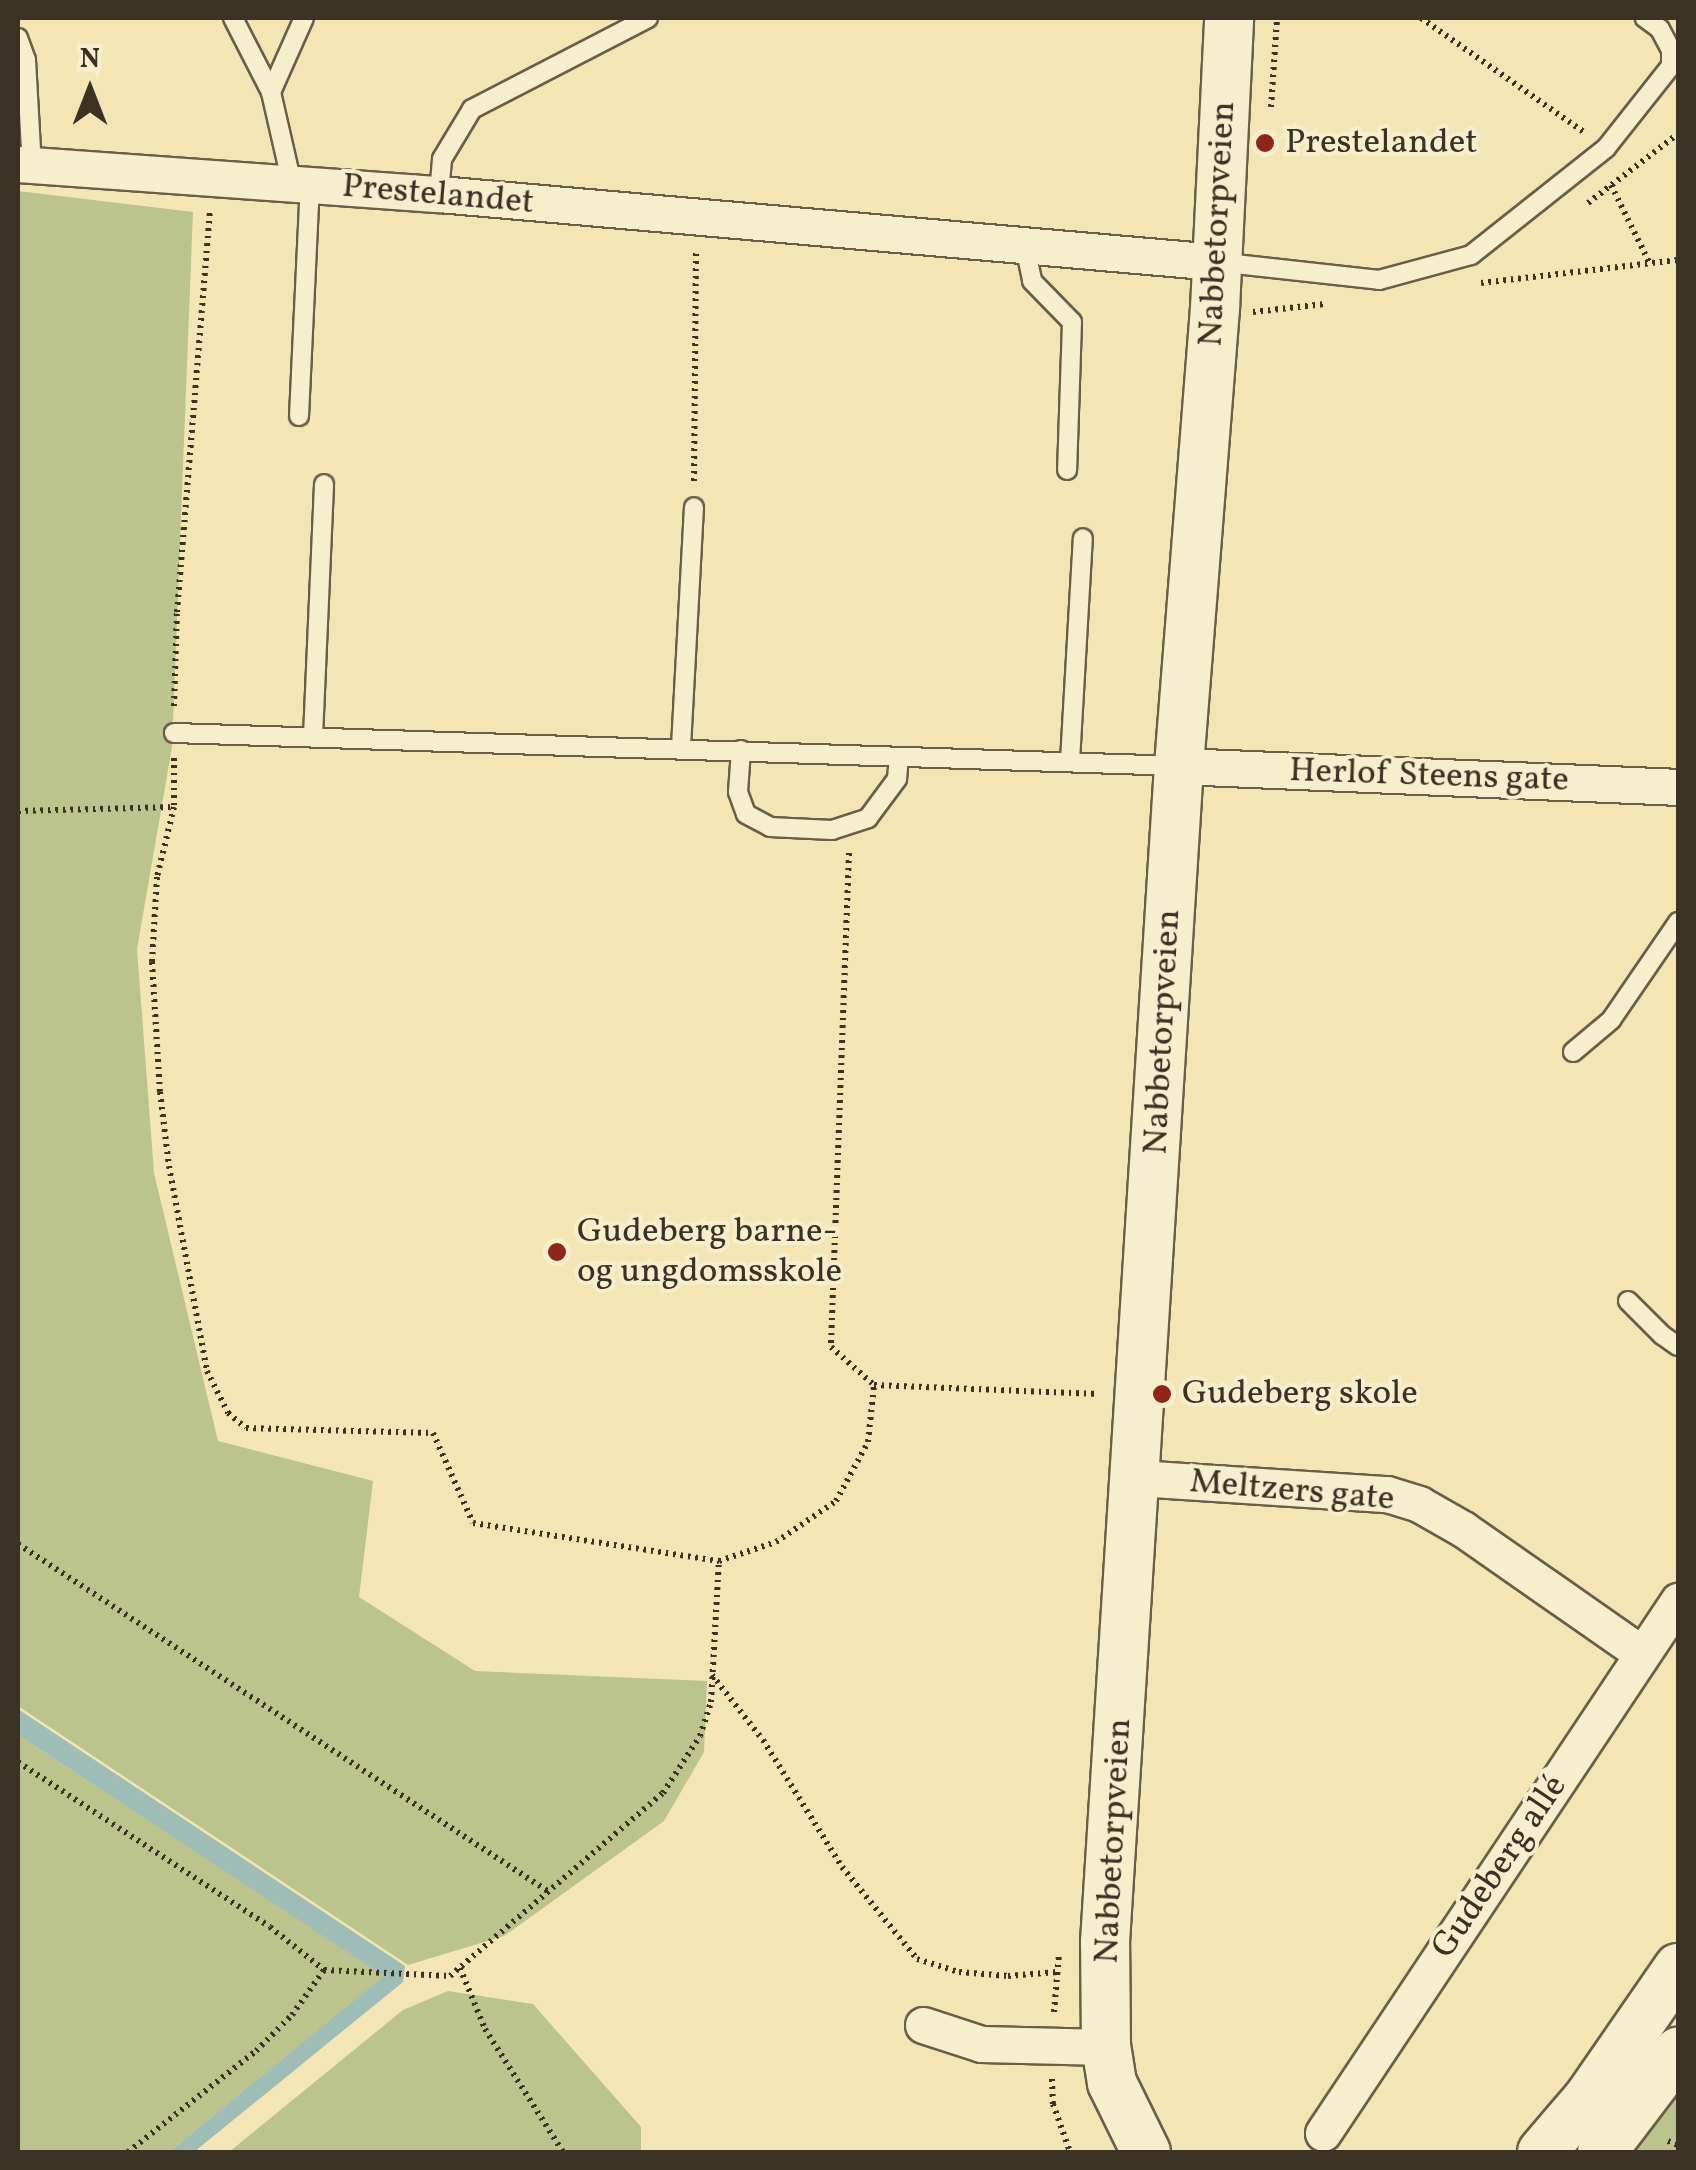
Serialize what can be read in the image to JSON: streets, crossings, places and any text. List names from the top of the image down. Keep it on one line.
{"streets":{"street":["Prestelandet","Nabbetorpveien","Herlof Steens gate","Meltzers gate","Gudeberg allé"]},"crossings":[["Prestelandet","Nabbetorpveien"],["Nabbetorpveien","Herlof Steens gate"],["Nabbetorpveien","Meltzers gate"],["Meltzers gate","Gudeberg allé"]],"places":["Prestelandet","Gudeberg barne- og ungdomsskole","Gudeberg skole"],"north":"top"}
